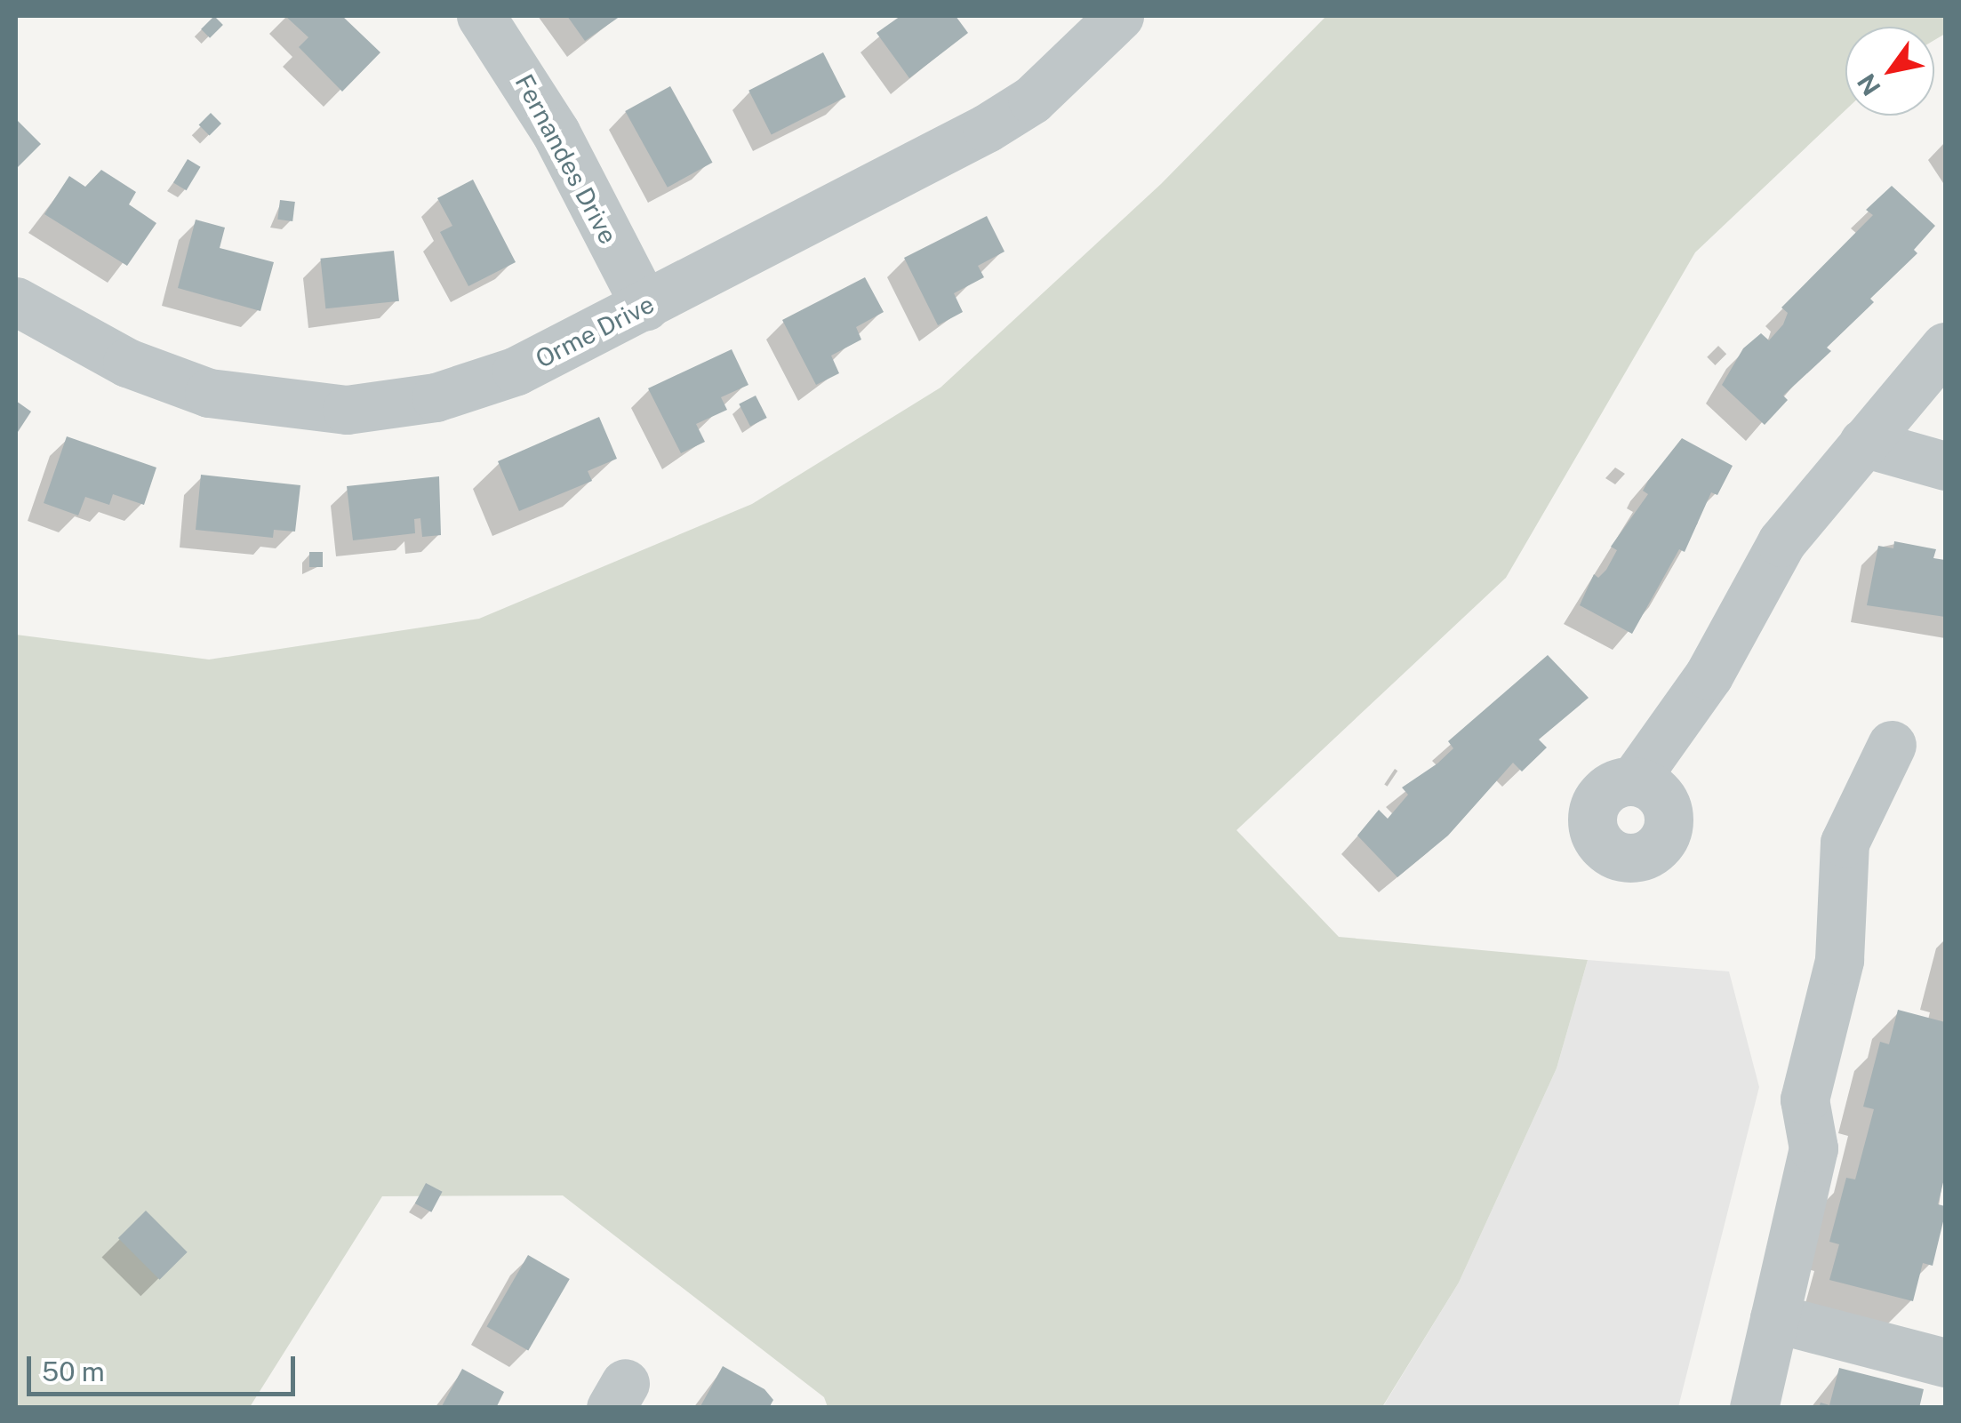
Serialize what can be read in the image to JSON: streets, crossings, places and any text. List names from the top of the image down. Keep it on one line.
{"streets":{"street":["Fernandes Drive","Orme Drive"]},"crossings":[["Fernandes Drive","Orme Drive"]],"scale_bar":"50 m","north":"bottom left"}
